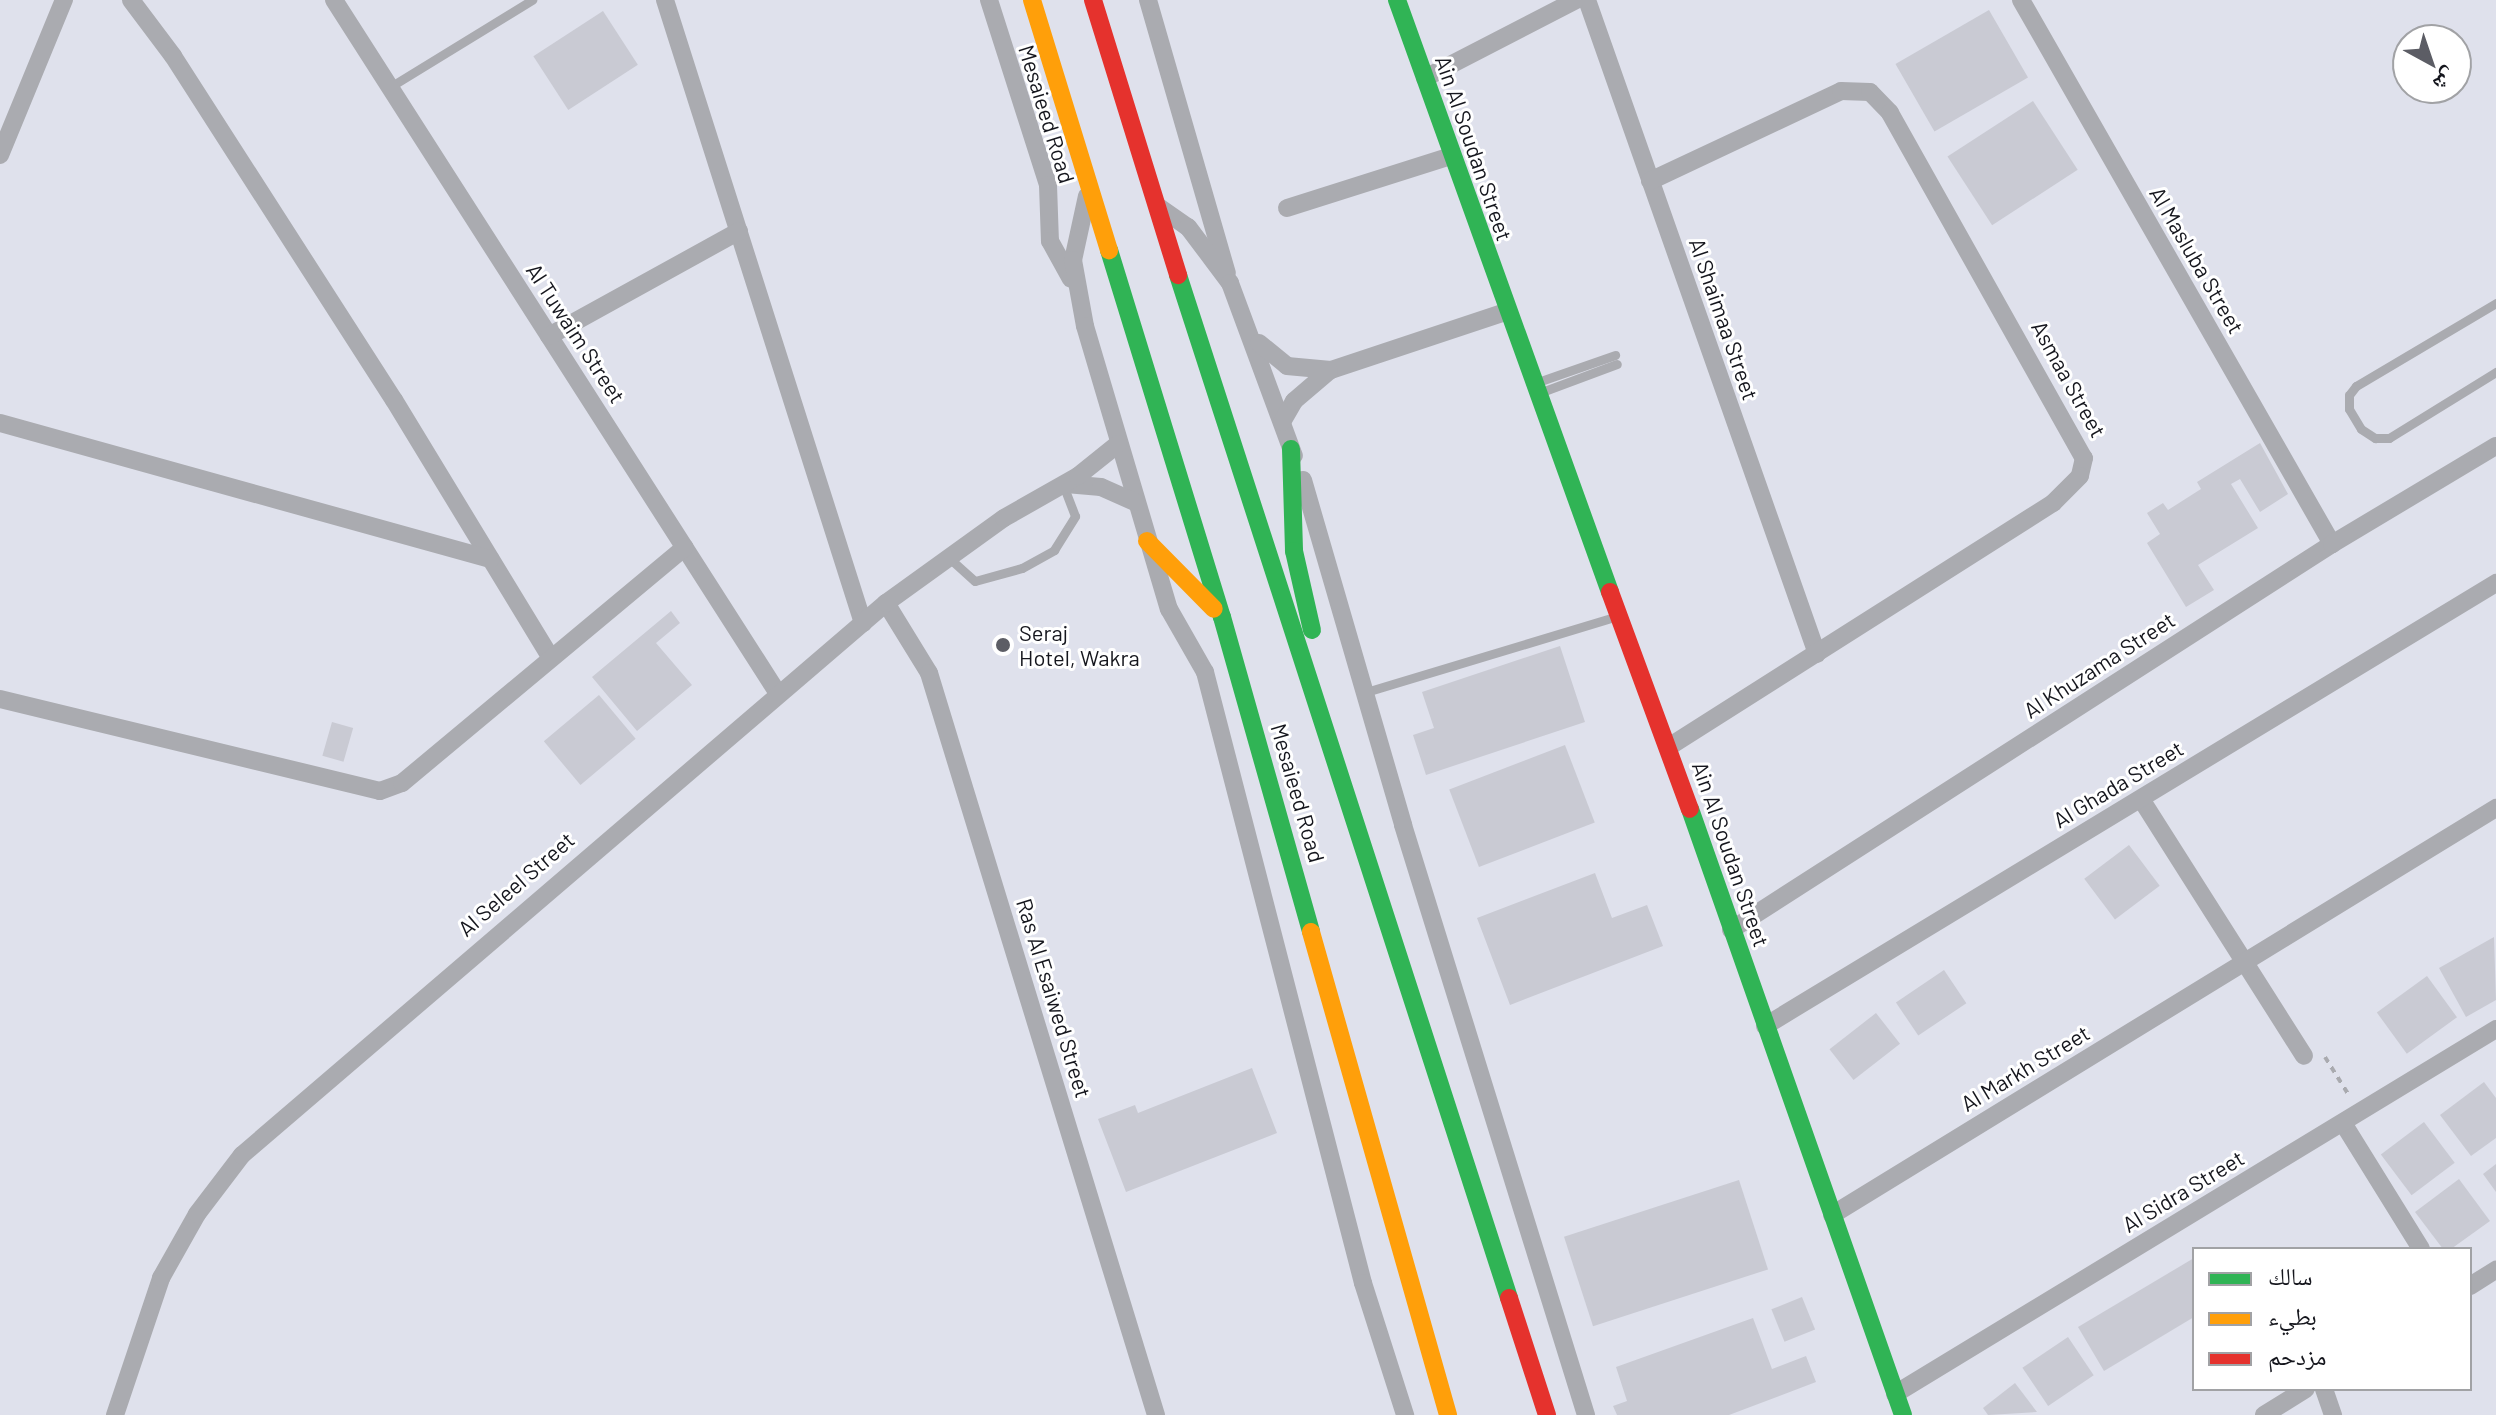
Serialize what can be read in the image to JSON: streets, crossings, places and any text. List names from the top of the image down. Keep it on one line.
{"streets":{"main road":["Mesaieed Road","Ain Al Soudan Street"],"street":["Al Masluba Street","Al Shaimaa Street","Al Tuwaim Street","Asmaa Street","Al Khuzama Street","Al Ghada Street","Al Seleel Street","Ras Al Esaiwed Street","Al Markh Street","Al Sidra Street"]},"crossings":[["Mesaieed Road","Al Seleel Street"],["Ain Al Soudan Street","Asmaa Street"],["Ain Al Soudan Street","Al Khuzama Street"],["Ain Al Soudan Street","Al Ghada Street"],["Ain Al Soudan Street","Al Markh Street"],["Ain Al Soudan Street","Al Sidra Street"],["Al Masluba Street","Al Khuzama Street"],["Al Shaimaa Street","Asmaa Street"],["Al Tuwaim Street","Al Seleel Street"],["Al Seleel Street","Ras Al Esaiwed Street"]],"places":["Seraj Hotel, Wakra"],"legend":["سالك","بطيء","مزدحم"],"north":"bottom right"}
